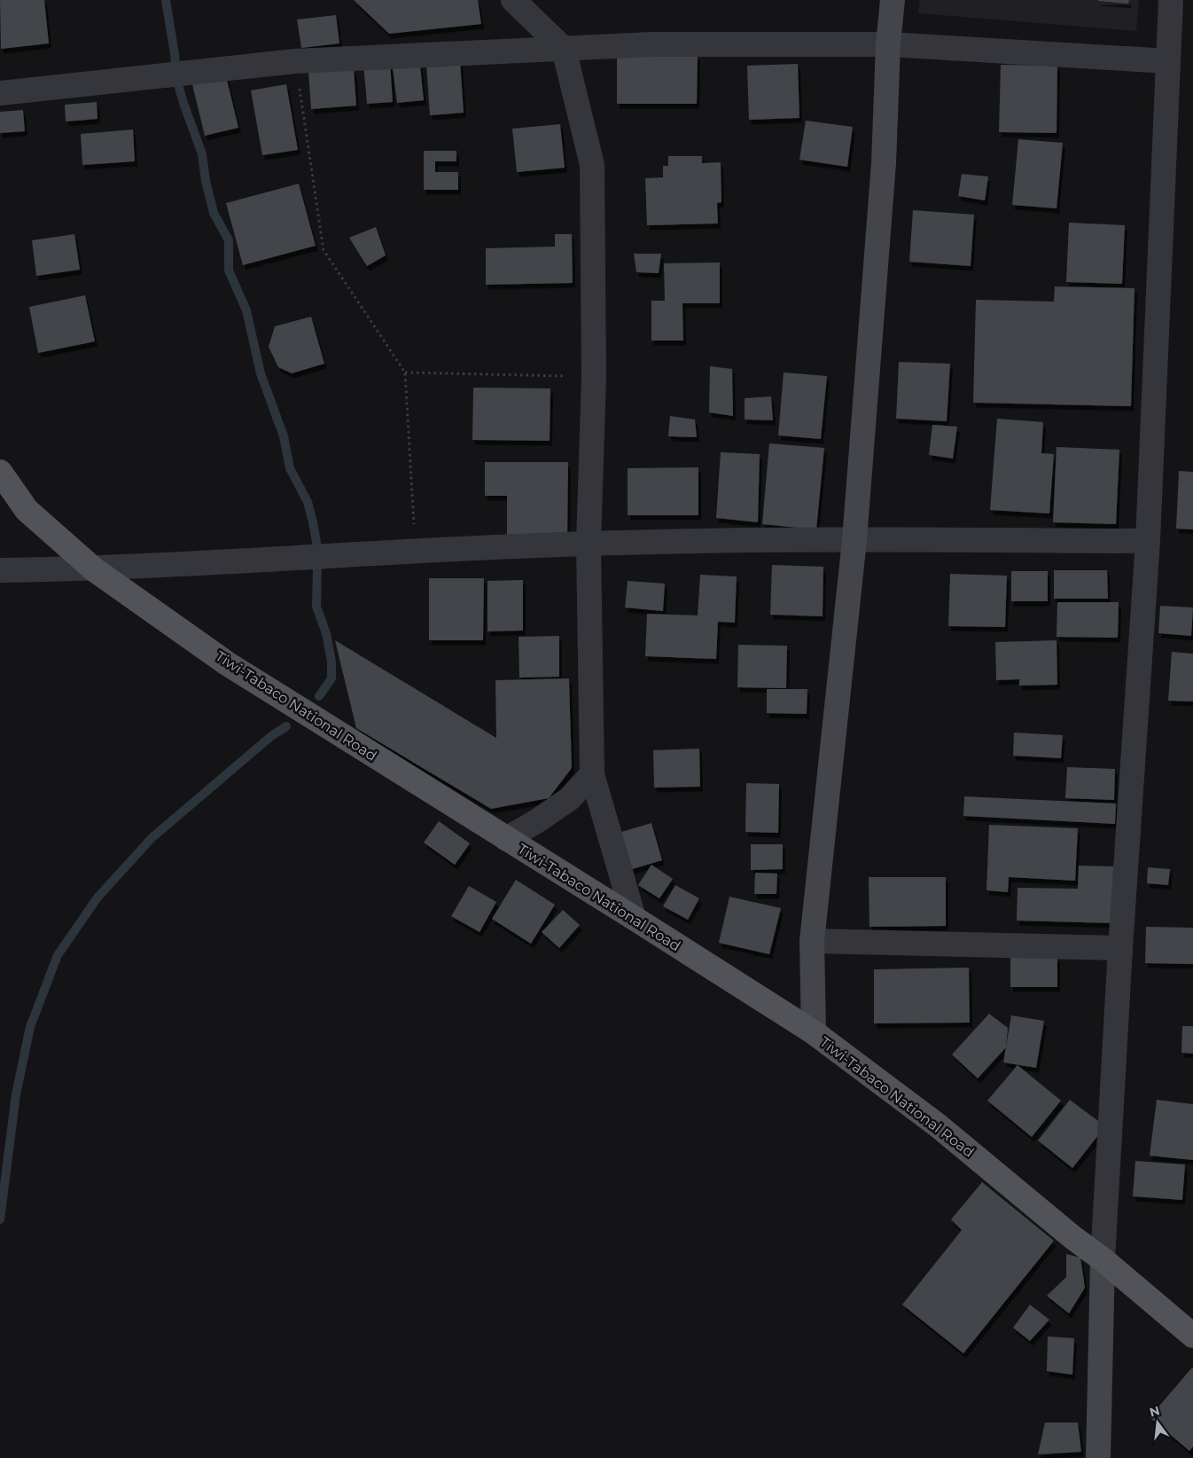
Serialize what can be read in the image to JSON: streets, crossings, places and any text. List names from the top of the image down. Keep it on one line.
{"streets":{"main road":["Tiwi-Tabaco National Road"]},"north":"top"}
